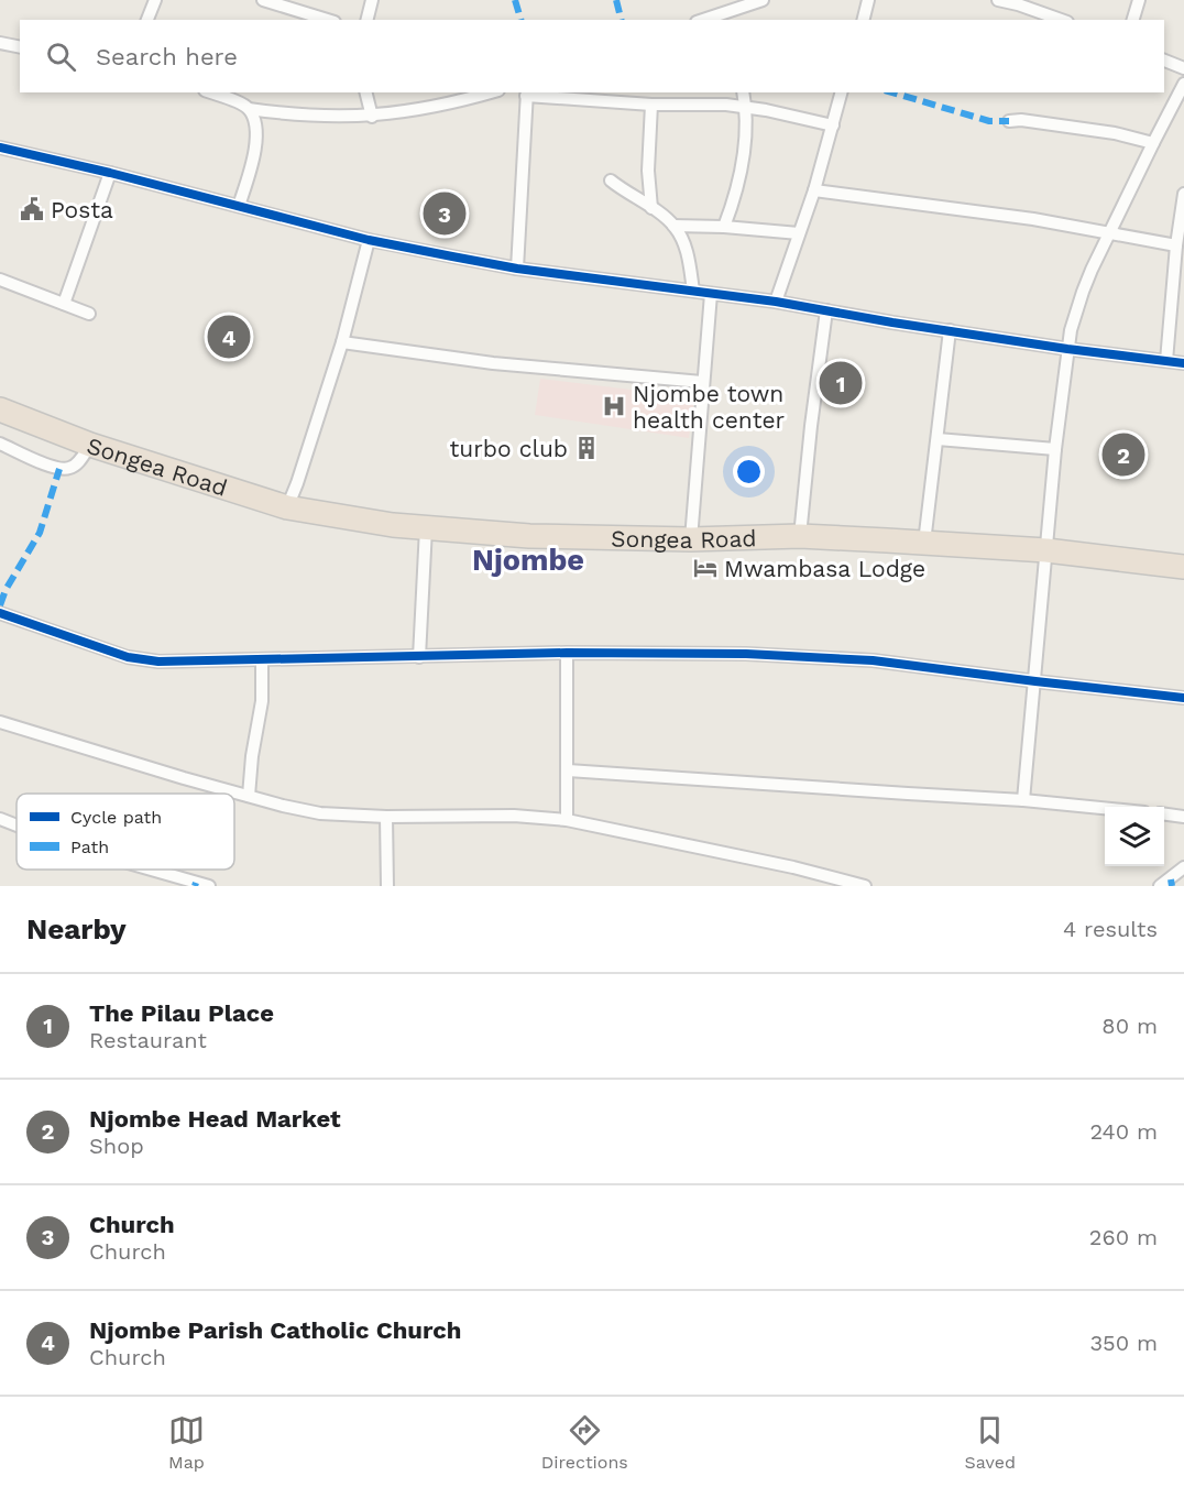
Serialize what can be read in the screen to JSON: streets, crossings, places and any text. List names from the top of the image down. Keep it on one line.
{"streets":{"highway":["Songea Road"]},"districts":["Njombe"],"places":{"public building":["Posta"],"hospital":["Njombe town health center"],"building":["turbo club"],"hotel":["Mwambasa Lodge"]},"legend":["Cycle path","Path"],"page":{"search":"Search here","pins":["3","4","1","2"],"heading":["Nearby","4 results"],"list":[{"mark":"1","name":"The Pilau Place","note":"Restaurant","value":"80 m"},{"mark":"2","name":"Njombe Head Market","note":"Shop","value":"240 m"},{"mark":"3","name":"Church","note":"Church","value":"260 m"},{"mark":"4","name":"Njombe Parish Catholic Church","note":"Church","value":"350 m"}],"nav":["Map","Directions","Saved"]}}
